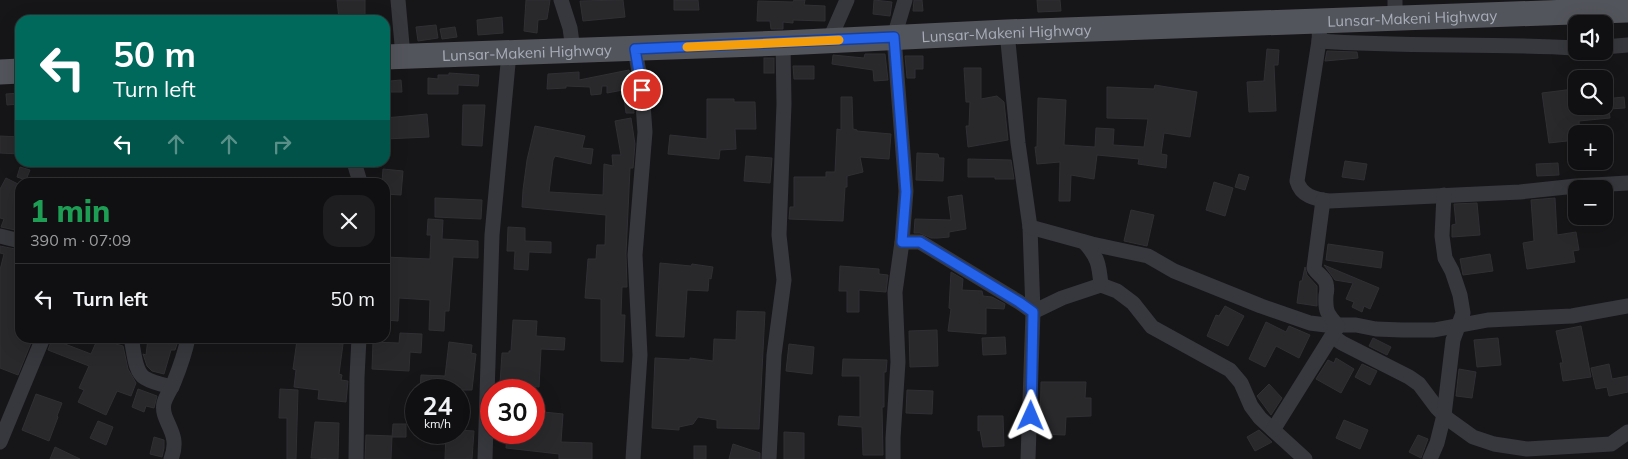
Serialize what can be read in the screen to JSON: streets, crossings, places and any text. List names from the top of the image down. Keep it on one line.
{"streets":{"main road":["Lunsar-Makeni Highway"]},"page":{"map_buttons":["+","−"],"turn":["50 m","Turn left"],"heading":["1 min","390 m · 07:09"],"list":[{"name":"Turn left","value":"50 m"}],"speed":"24 km/h","limit":"30"}}
